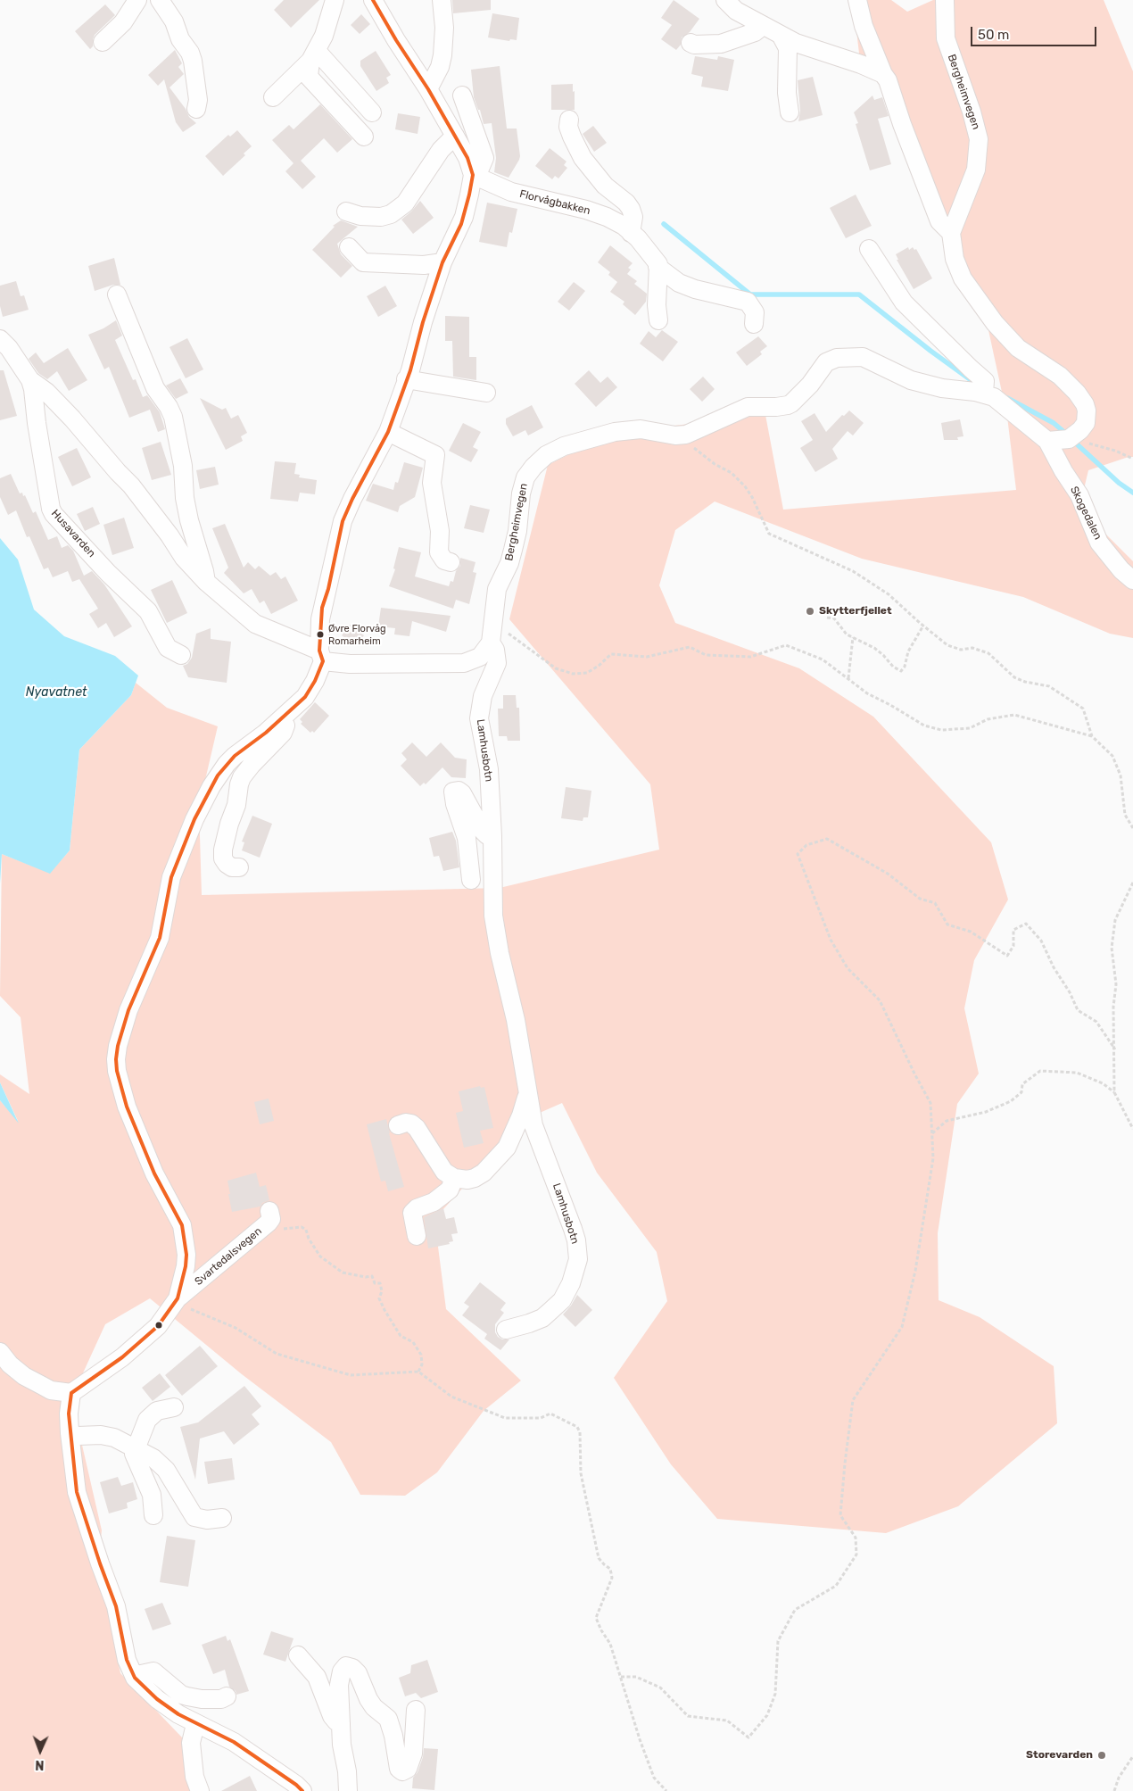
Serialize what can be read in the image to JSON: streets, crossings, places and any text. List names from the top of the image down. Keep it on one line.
{"streets":{"street":["Bergheimvegen","Florvågbakken","Skogedalen","Husavarden","Lamhusbotn","Svartedalsvegen"]},"crossings":[["Bergheimvegen","Skogedalen"],["Bergheimvegen","Lamhusbotn"],["Husavarden","Svartedalsvegen"]],"water":["Nyavatnet"],"places":["Skytterfjellet","Øvre Florvåg Romarheim","Storevarden"],"scale_bar":"50 m","north":"bottom"}
